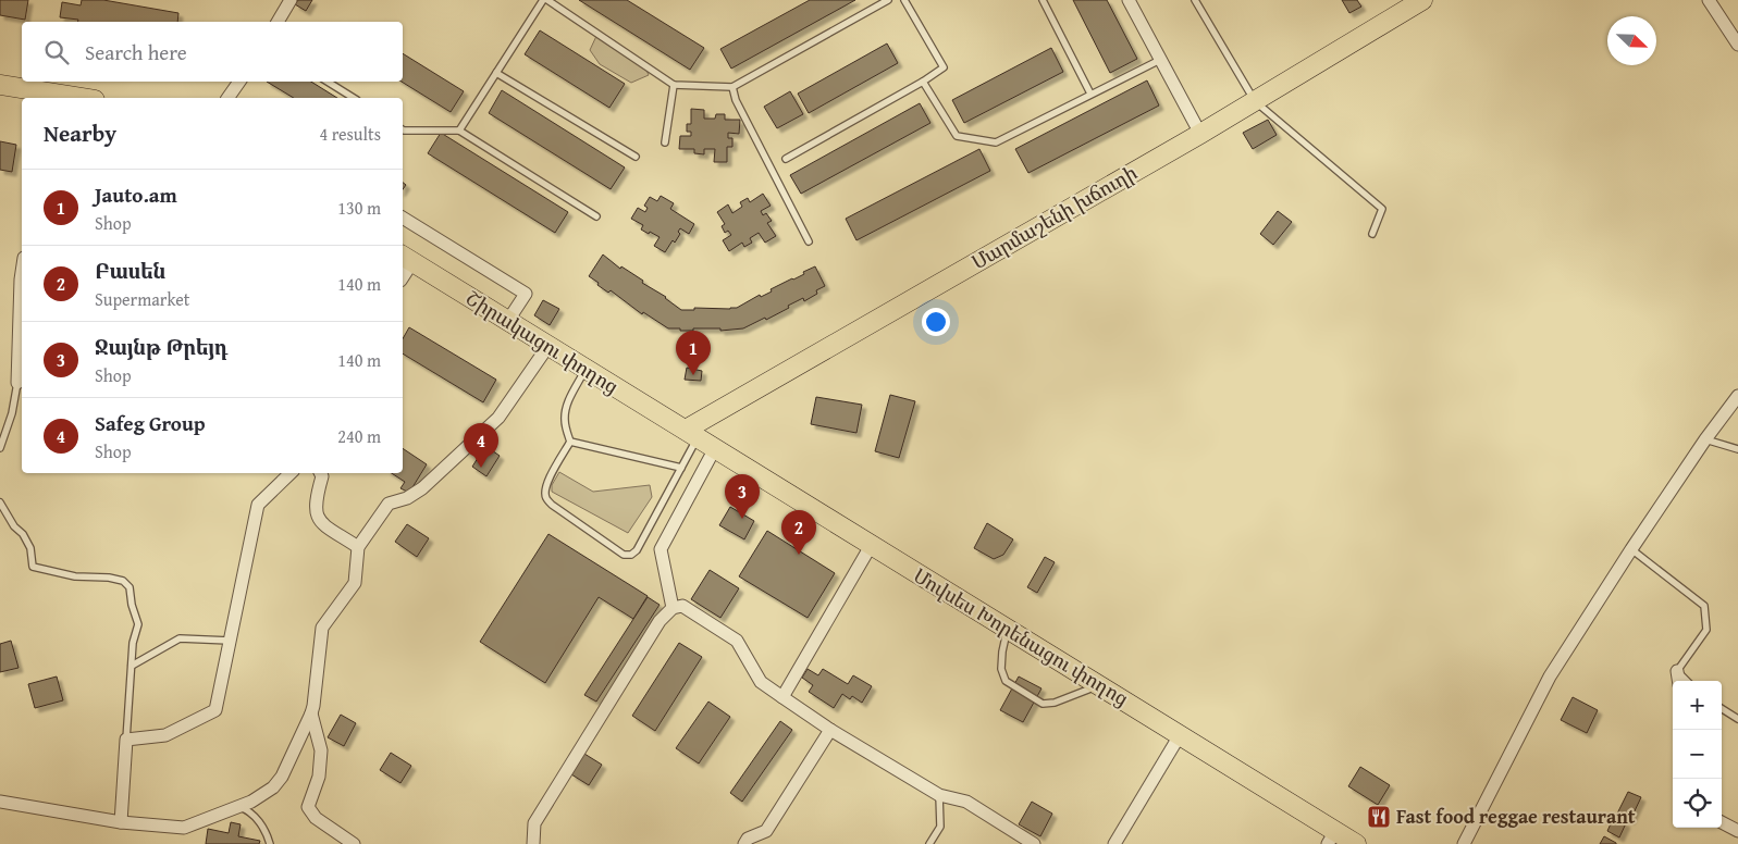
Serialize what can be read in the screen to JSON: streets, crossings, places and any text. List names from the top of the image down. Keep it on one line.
{"streets":{"main road":["Մարմաշենի խճուղի","Շիրակացու փողոց","Մովսես Խորենացու փողոց"]},"crossings":[["Մարմաշենի խճուղի","Շիրակացու փողոց"],["Մարմաշենի խճուղի","Մովսես Խորենացու փողոց"],["Շիրակացու փողոց","Մովսես Խորենացու փողոց"]],"places":{"restaurant":["Fast food reggae restaurant"]},"north":"bottom right","page":{"search":"Search here","heading":["Nearby","4 results"],"list":[{"mark":"1","name":"Jauto.am","note":"Shop","value":"130 m"},{"mark":"2","name":"Բասեն","note":"Supermarket","value":"140 m"},{"mark":"3","name":"Ջայնթ Թրեյդ","note":"Shop","value":"140 m"},{"mark":"4","name":"Safeg Group","note":"Shop","value":"240 m"}],"pins":["1","4","3","2"],"map_buttons":["+","−"]}}
